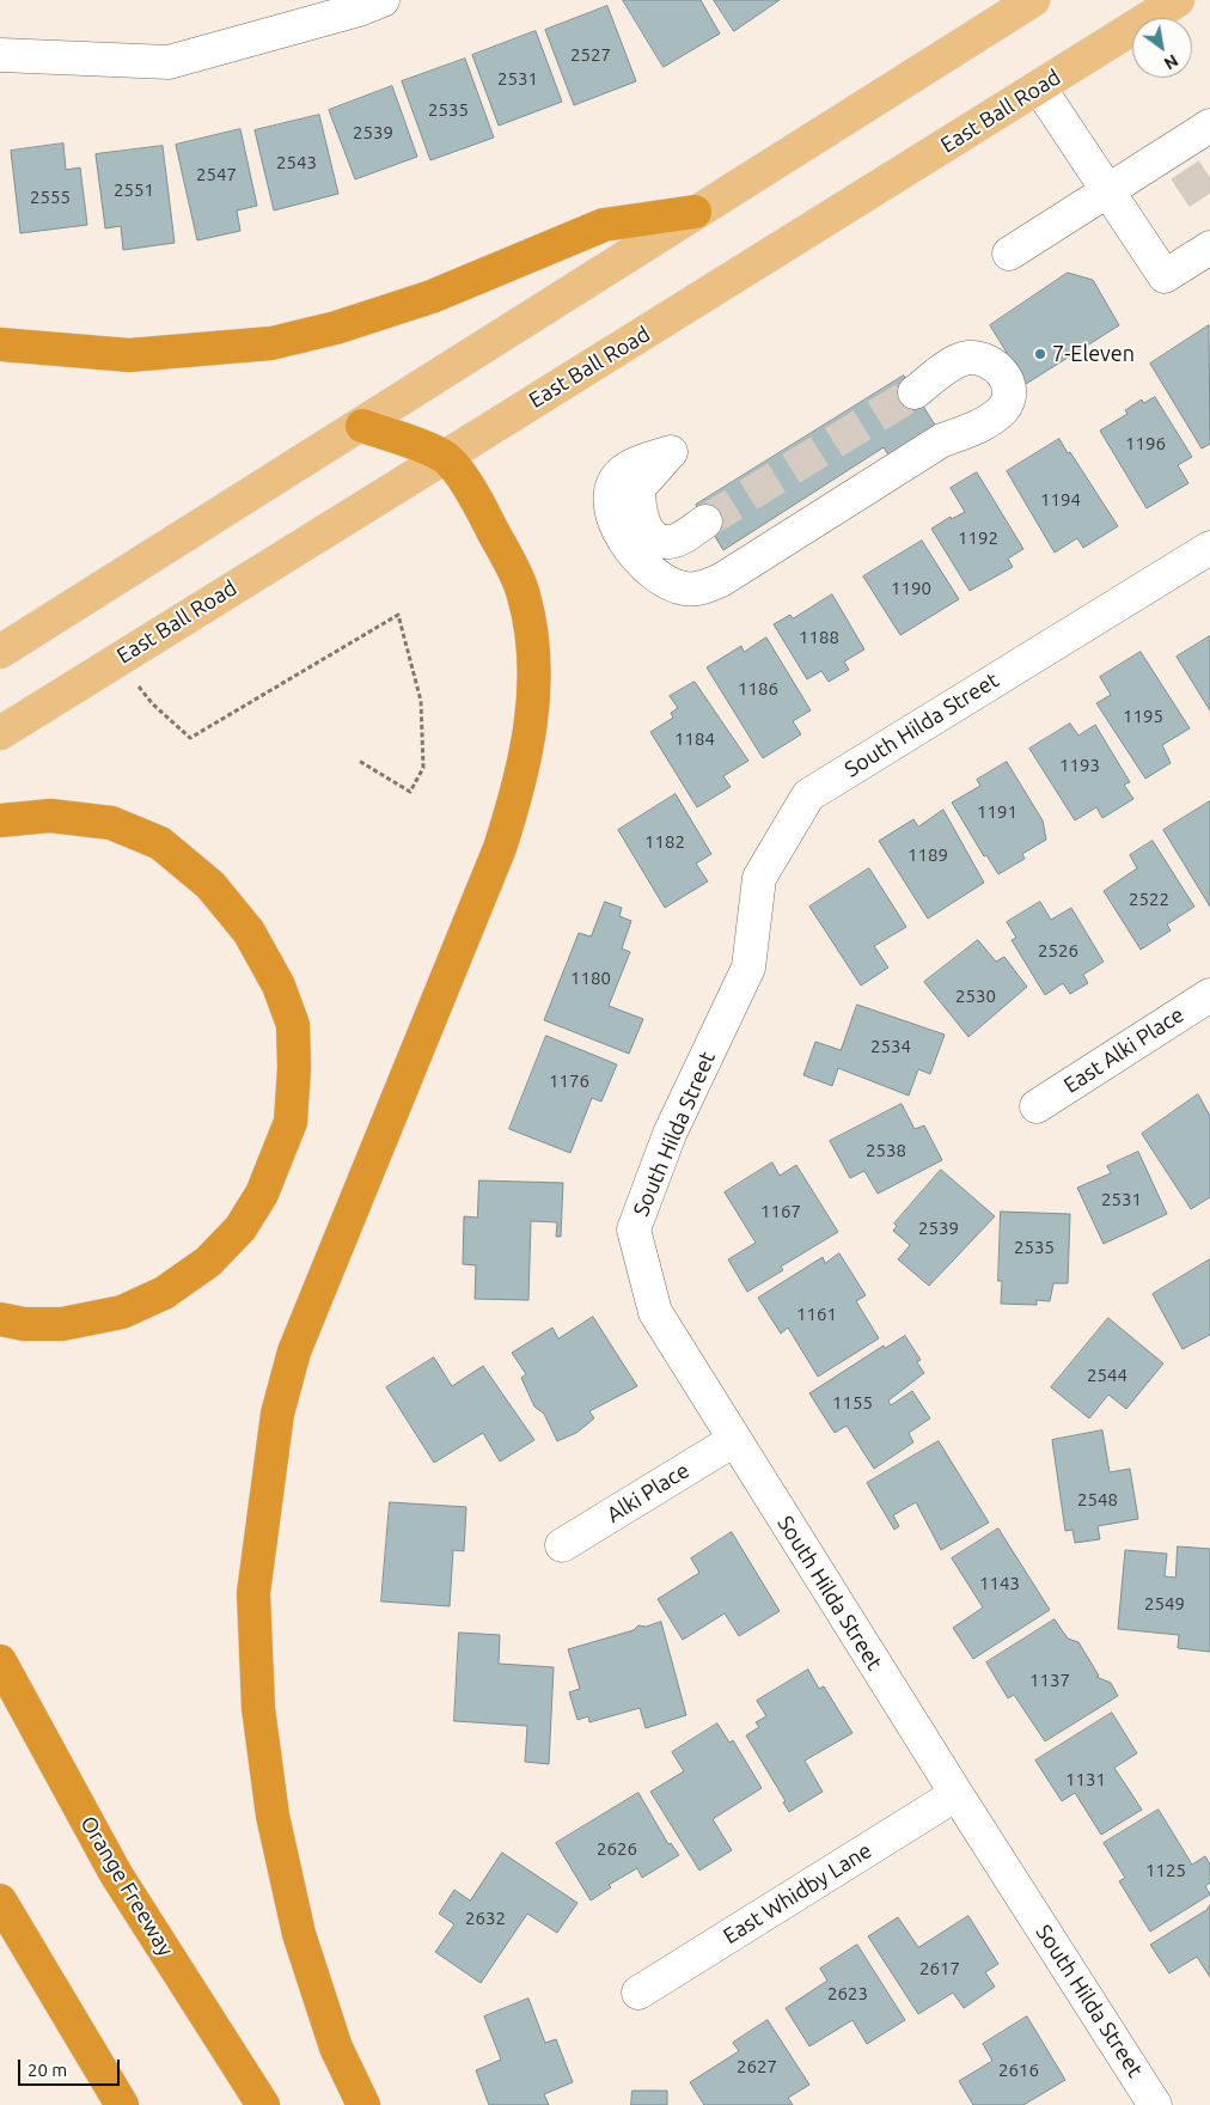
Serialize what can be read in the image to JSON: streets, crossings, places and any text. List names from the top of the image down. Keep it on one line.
{"streets":{"highway":["Orange Freeway"],"main road":["East Ball Road"],"street":["South Hilda Street","East Alki Place","Alki Place","East Whidby Lane"]},"crossings":[["South Hilda Street","Alki Place"],["South Hilda Street","East Whidby Lane"]],"places":["7-Eleven"],"house_numbers":["2527","2531","2535","2539","2543","2547","2551","2555","1196","1194","1192","1190","1188","1186","1195","1184","1193","1191","1182","1189","2522","2526","1180","2530","2534","1176","2538","2531","1167","2539","2535","1161","2544","1155","2548","1143","2549","1137","1131","2626","1125","2632","2617","2623","2627","2616"],"scale_bar":"20 m","north":"bottom right"}
